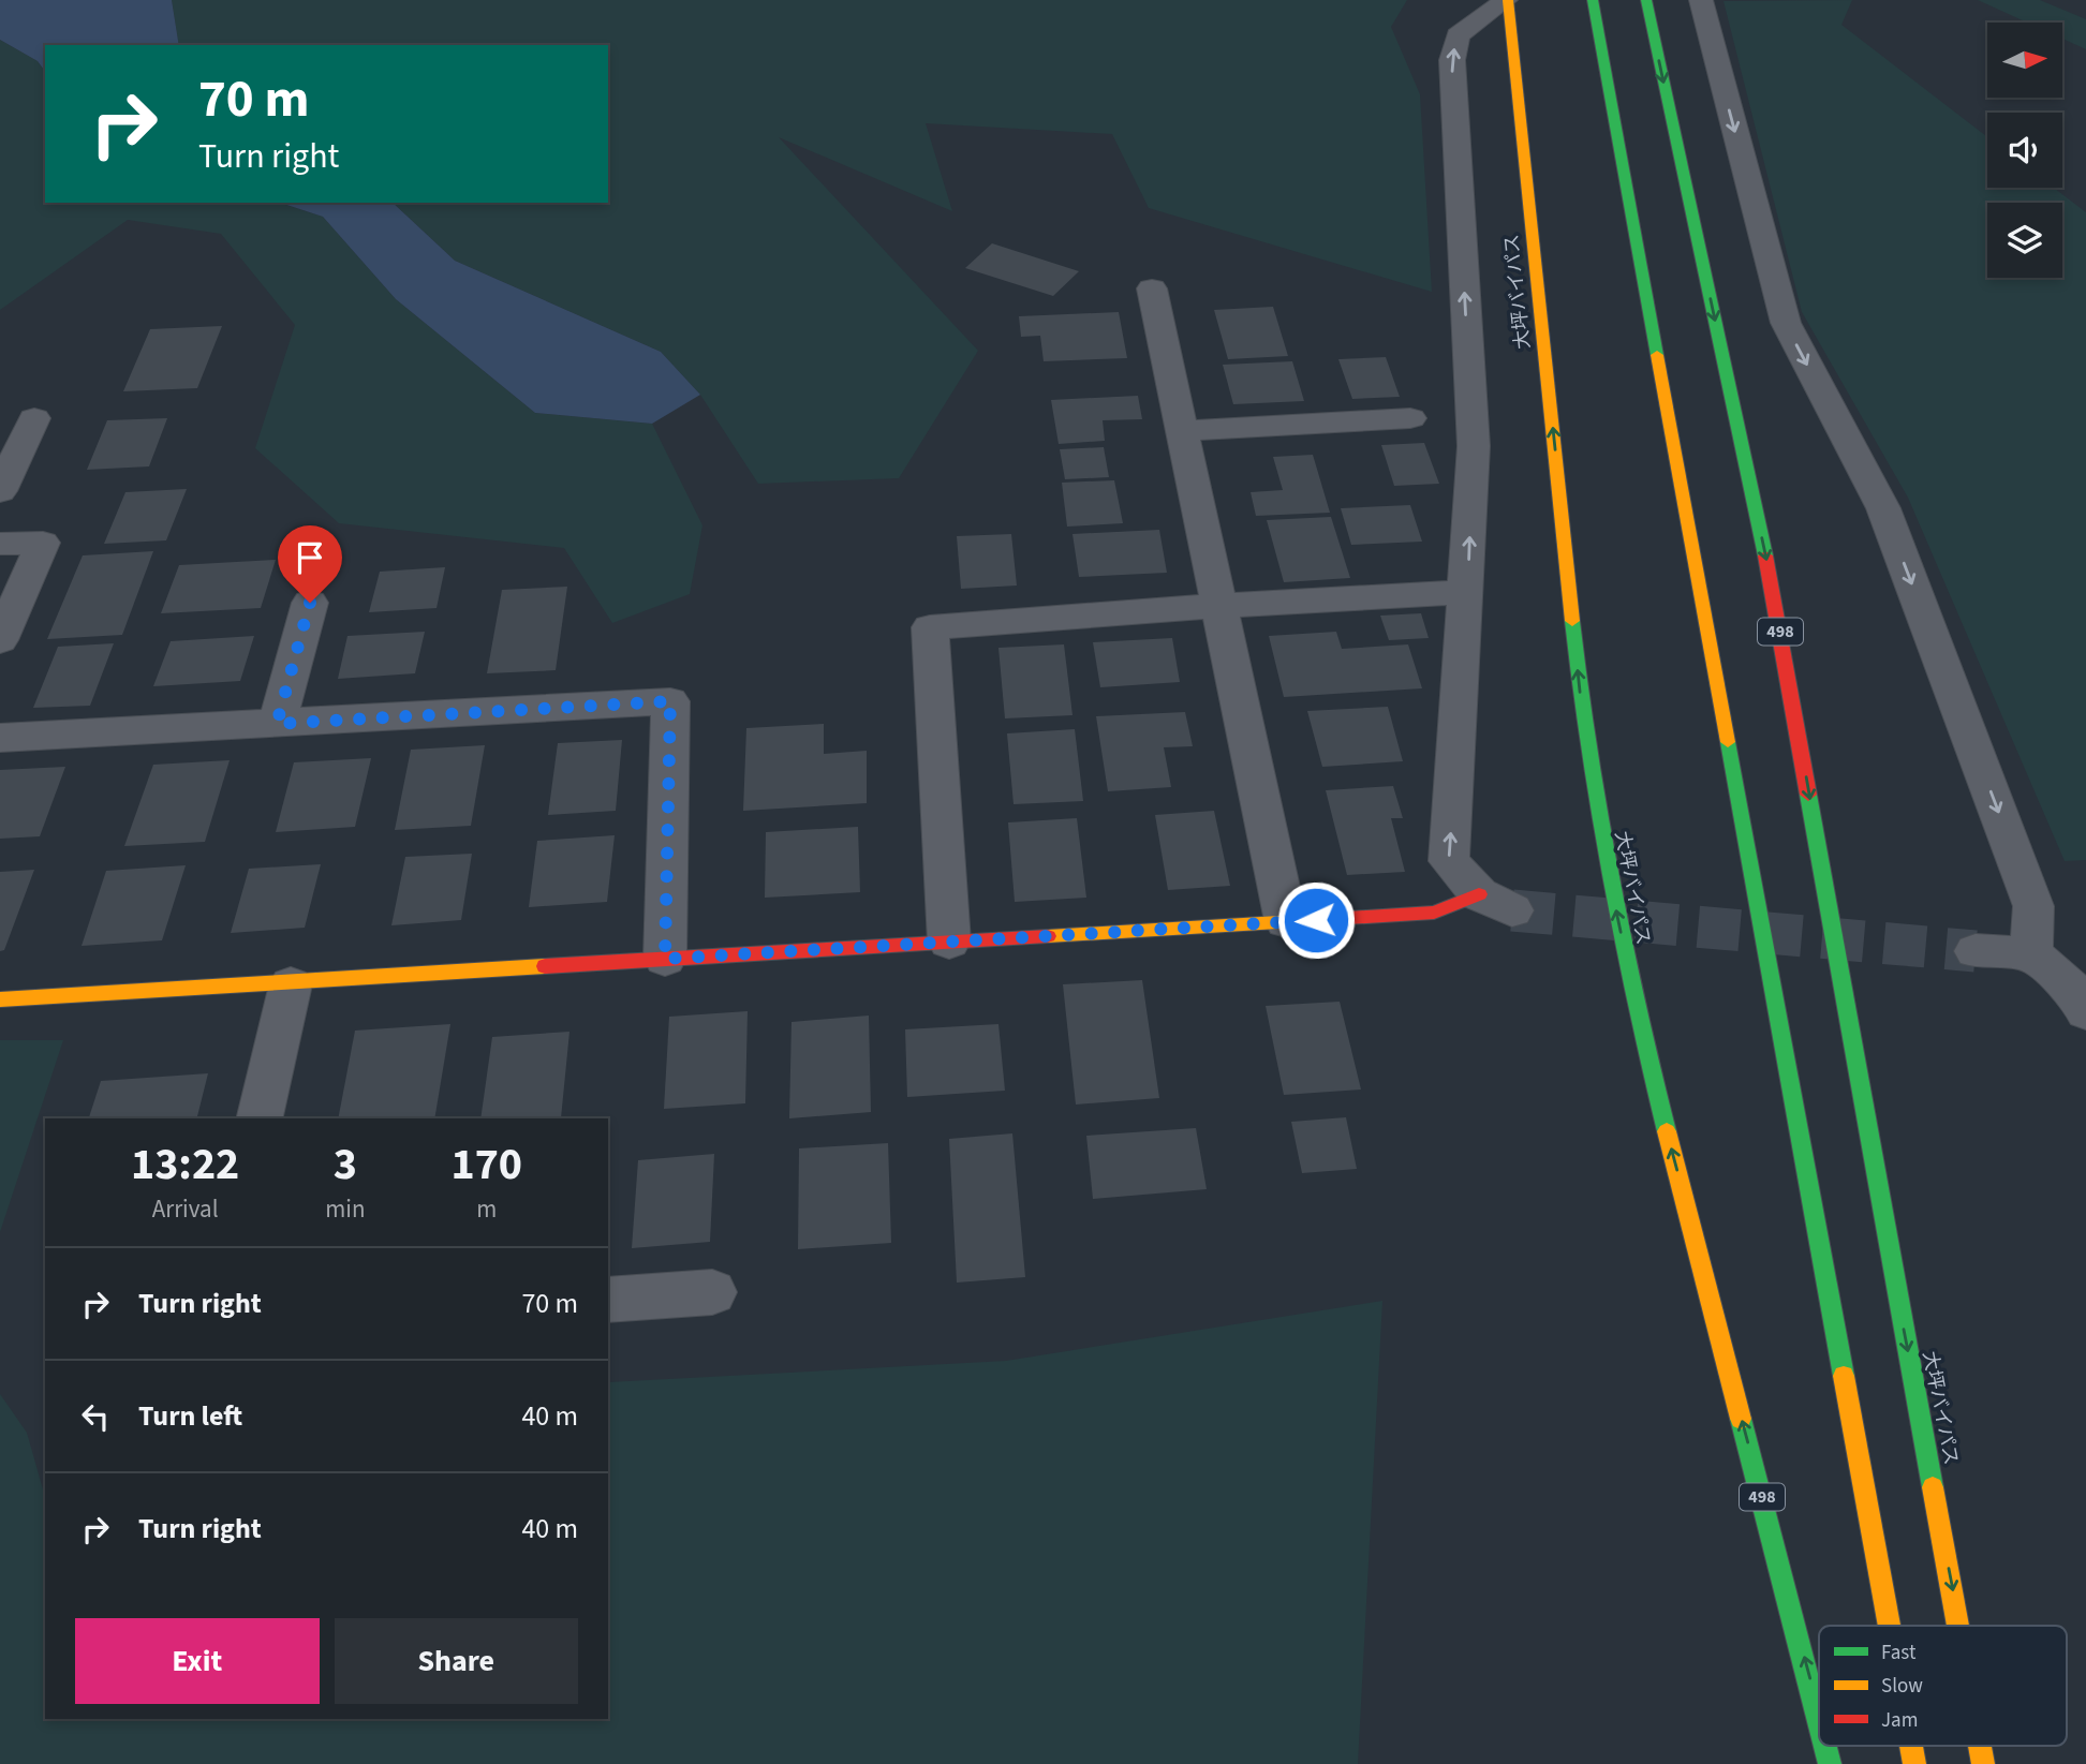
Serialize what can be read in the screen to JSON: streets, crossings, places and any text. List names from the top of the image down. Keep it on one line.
{"streets":{"main road":["大坪バイパス","498"]},"legend":["Fast","Slow","Jam"],"north":"right","page":{"turn":["70 m","Turn right"],"eta":["13:22","Arrival","3","min","170","m"],"list":[{"name":"Turn right","value":"70 m"},{"name":"Turn left","value":"40 m"},{"name":"Turn right","value":"40 m"}],"buttons":["Exit","Share"]}}
